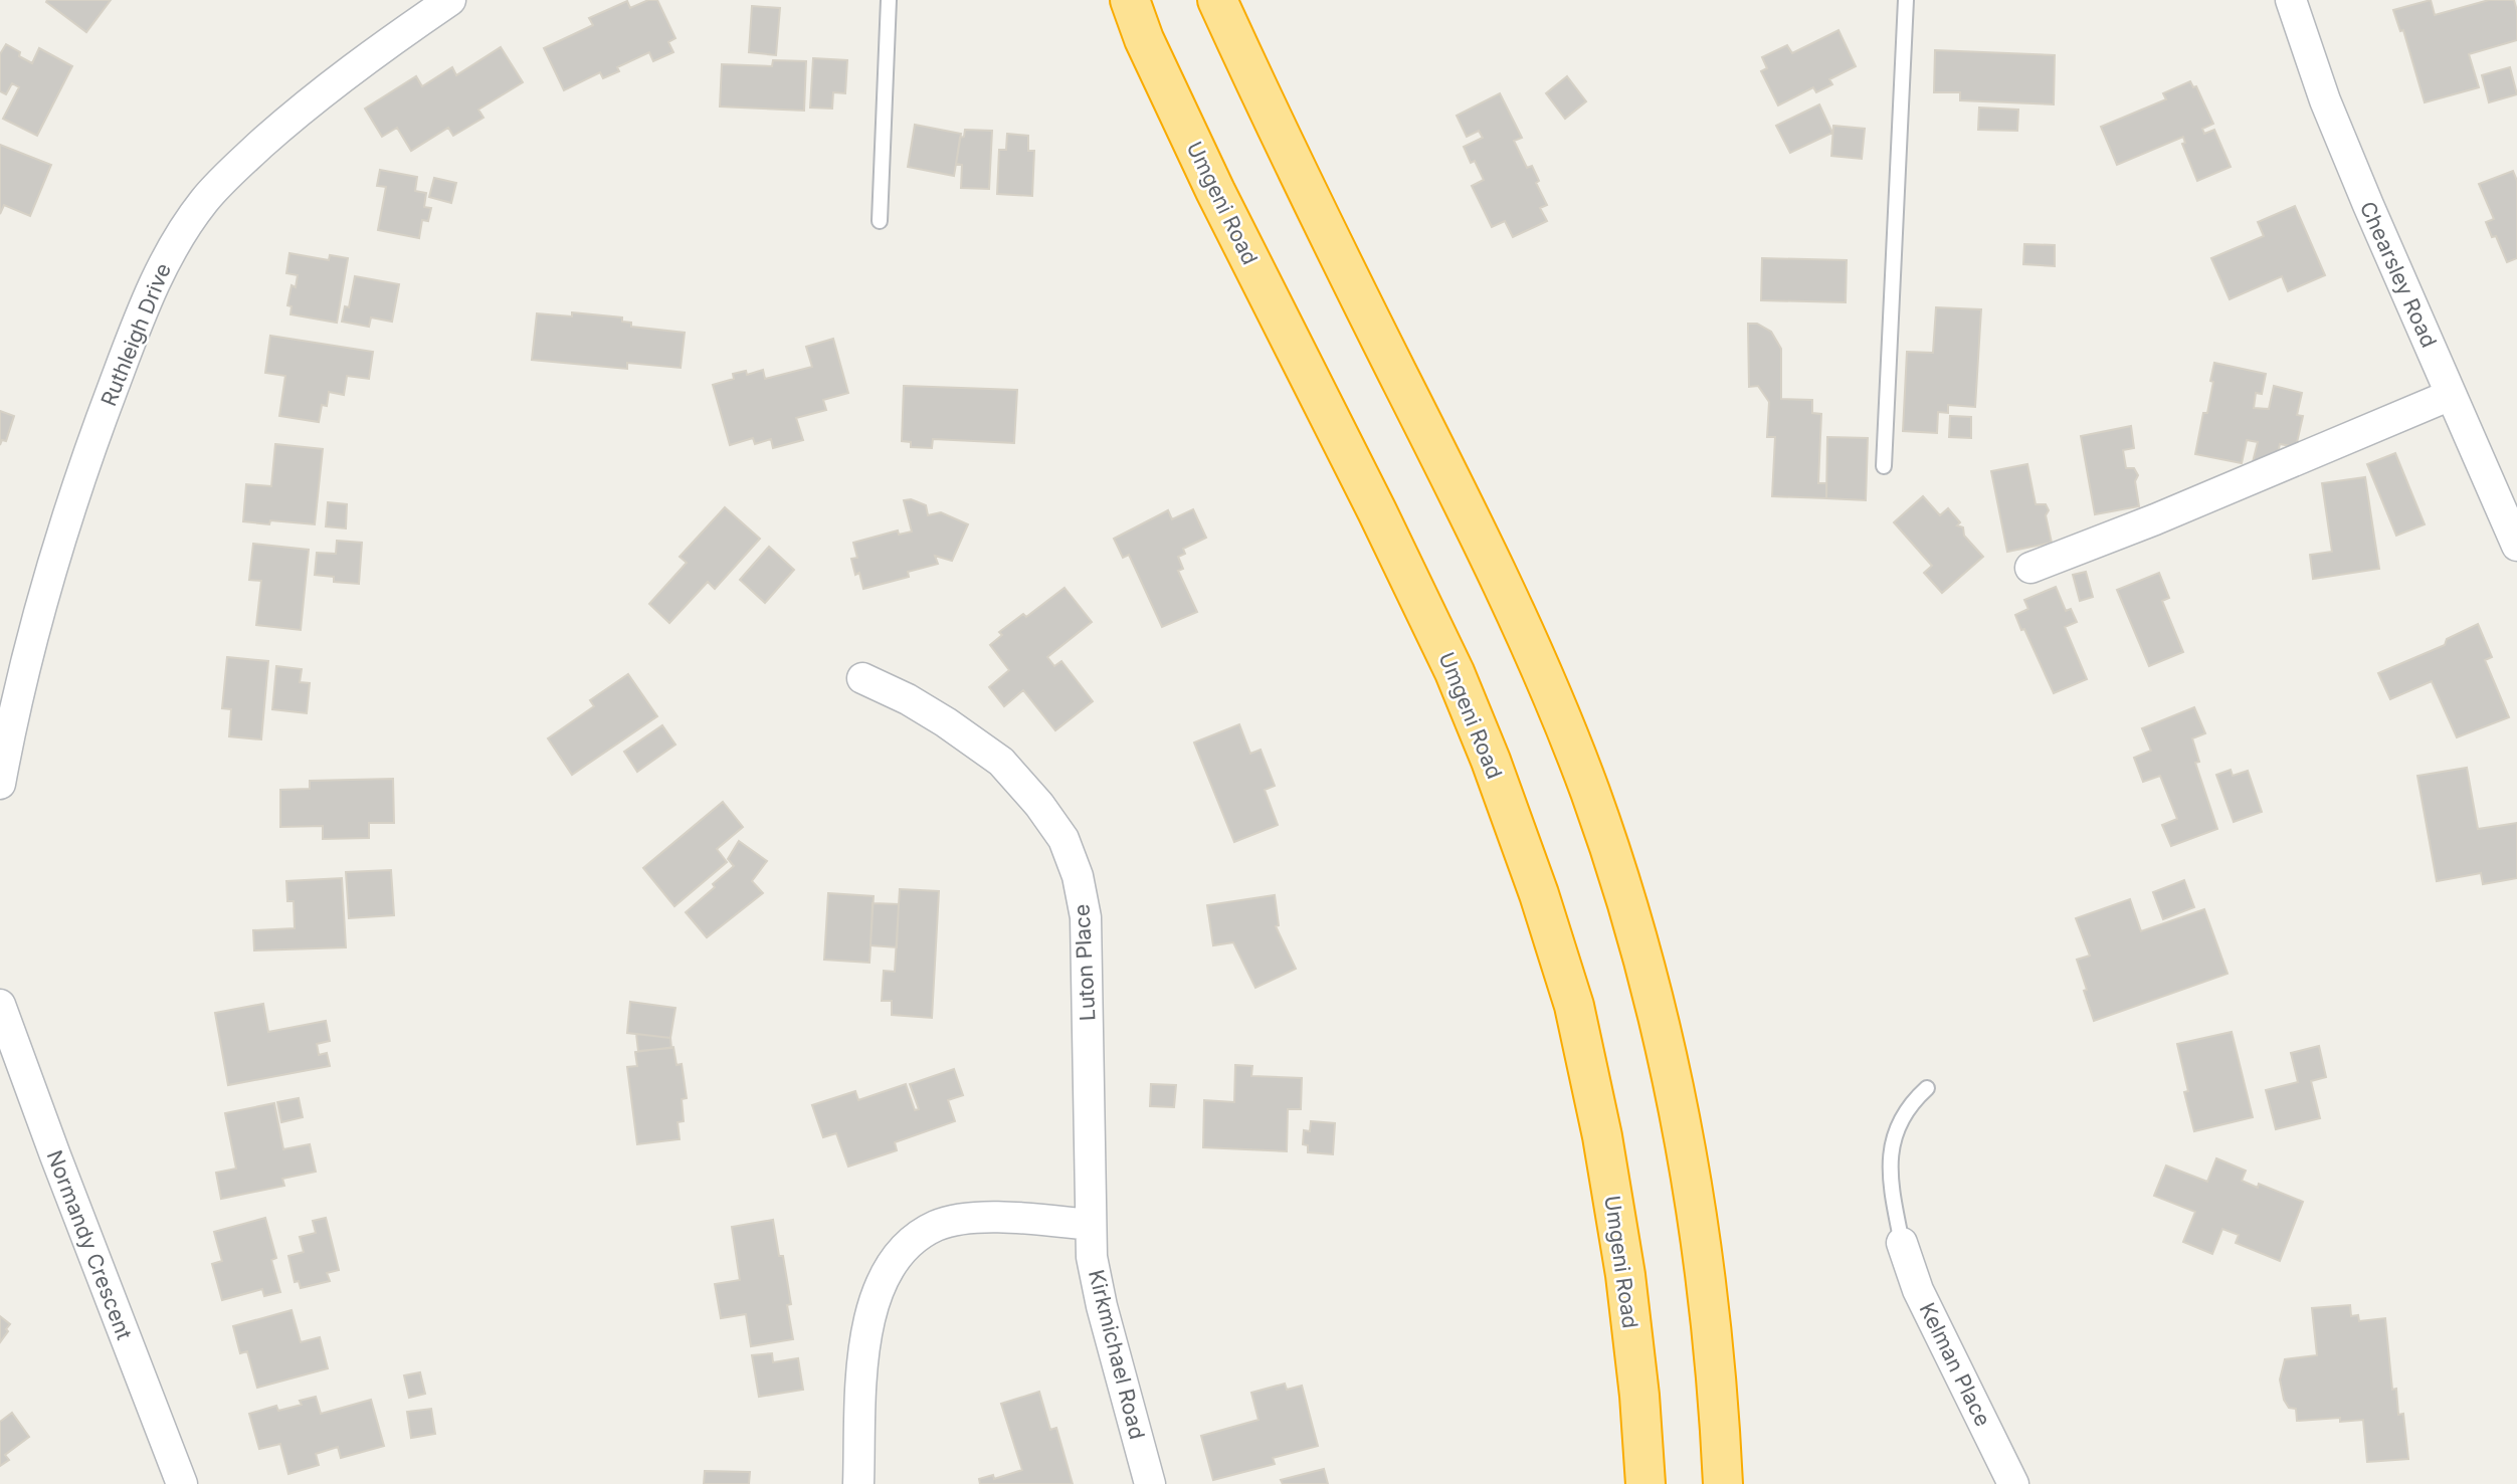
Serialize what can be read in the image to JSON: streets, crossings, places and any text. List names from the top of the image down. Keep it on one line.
{"streets":{"highway":["Umgeni Road"],"street":["Chearsley Road","Ruthleigh Drive","Luton Place","Normandy Crescent","Kirkmichael Road","Kelman Place"]},"crossings":[["Luton Place","Kirkmichael Road"]]}
